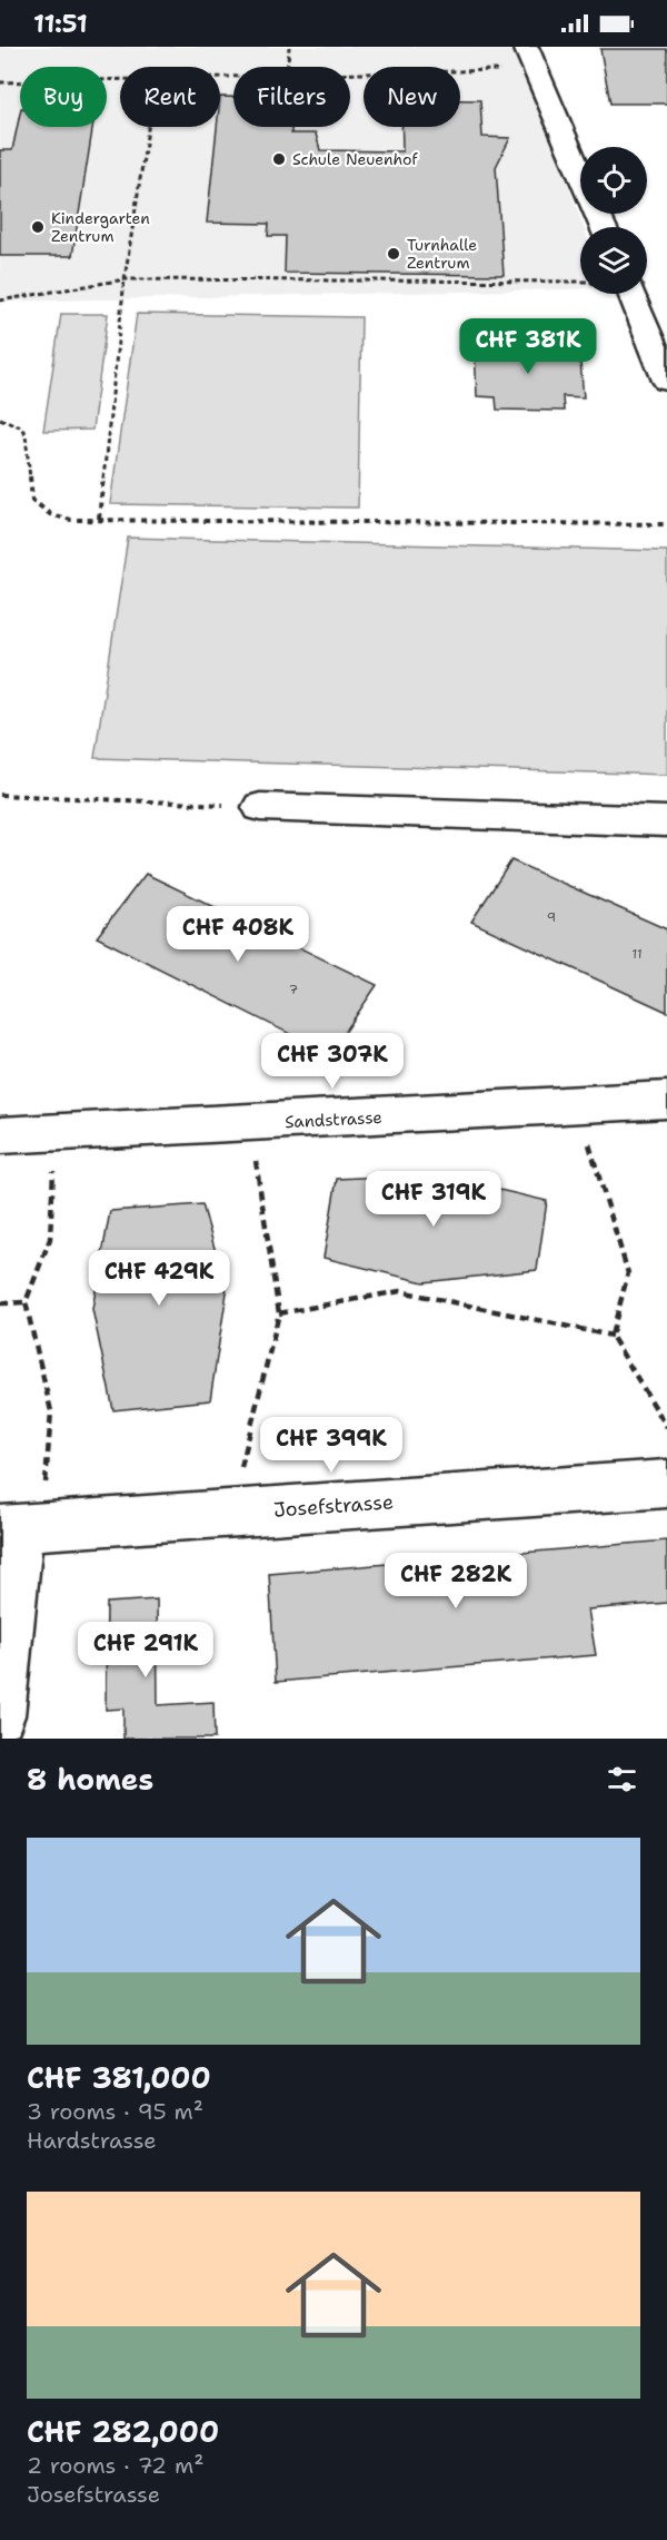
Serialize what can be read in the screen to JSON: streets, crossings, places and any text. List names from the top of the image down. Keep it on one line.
{"streets":{"street":["Sandstrasse","Josefstrasse"]},"places":["Schule Neuenhof","Kindergarten Zentrum","Turnhalle Zentrum"],"house_numbers":["9","11","7"],"page":{"status":"11:51","chip":["Buy","Rent","Filters","New"],"price":["CHF 381K","CHF 408K","CHF 307K","CHF 319K","CHF 429K","CHF 399K","CHF 282K","CHF 291K"],"heading":"8 homes","list":[{"name":"CHF 381,000","note":"3 rooms · 95 m² · Hardstrasse"},{"name":"CHF 282,000","note":"2 rooms · 72 m² · Josefstrasse"}]}}
